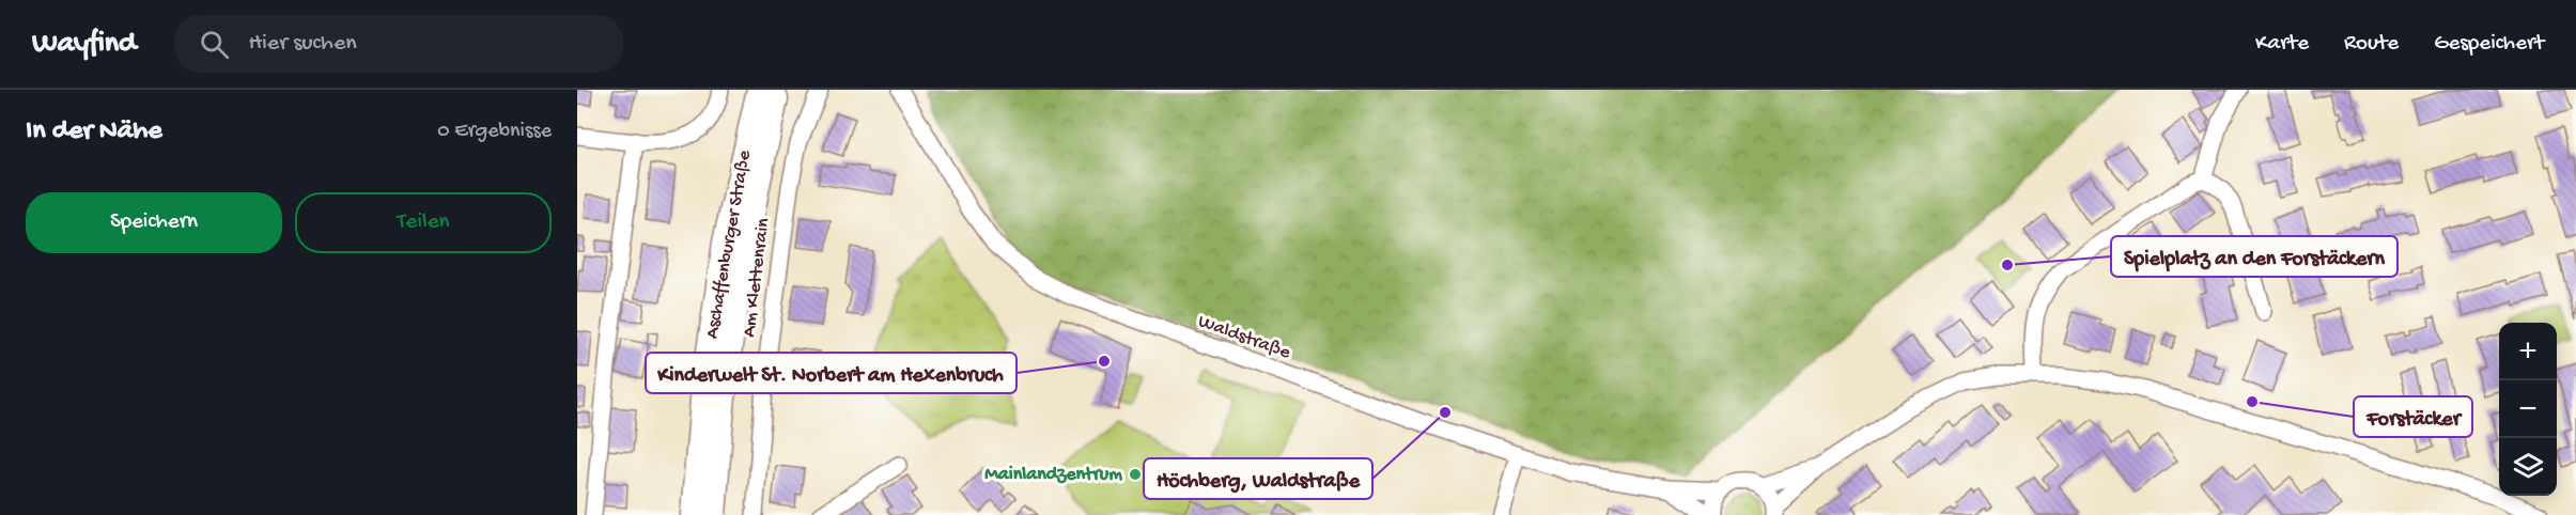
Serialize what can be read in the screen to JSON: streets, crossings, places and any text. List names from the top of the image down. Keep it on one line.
{"streets":{"main road":["Aschaffenburger Straße"],"street":["Am Klettenrain","Waldstraße"]},"places":["Spielplatz an den Forstäckern","Kinderwelt St. Norbert am Hexenbruch","Forstäcker","Höchberg, Waldstraße","Mainlandzentrum"],"page":{"header":"Wayfind","search":"Hier suchen","nav":["Karte","Route","Gespeichert"],"heading":["In der Nähe","0 Ergebnisse"],"buttons":["Speichern","Teilen"],"map_buttons":["+","−"]}}
